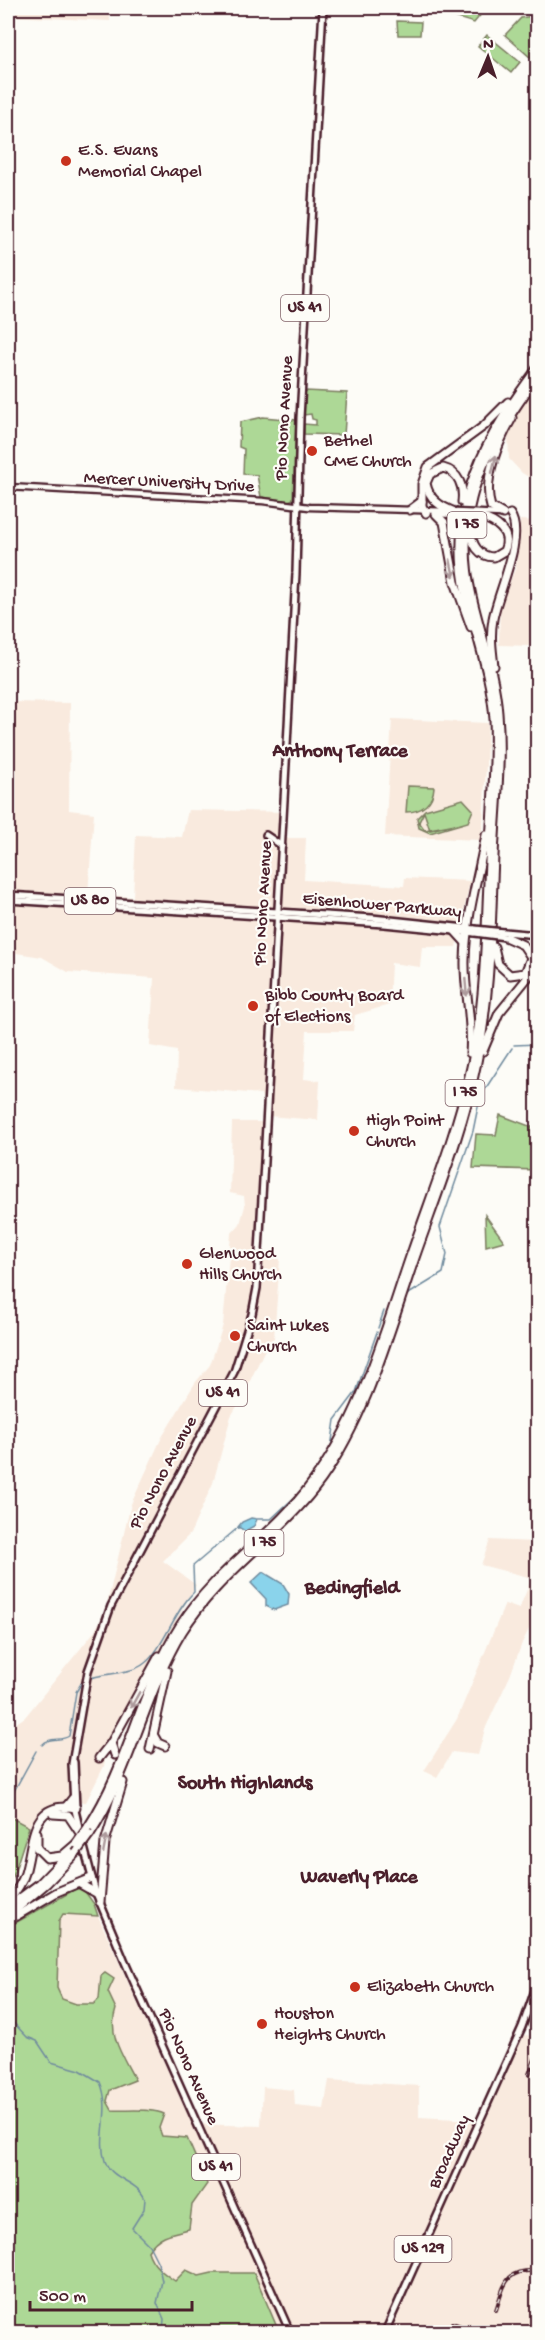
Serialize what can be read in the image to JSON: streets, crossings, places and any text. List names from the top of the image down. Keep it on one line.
{"streets":{"highway":["I 75"],"main road":["US 41","Pio Nono Avenue","Mercer University Drive","US 80","Eisenhower Parkway","Broadway","US 129"]},"crossings":[["Pio Nono Avenue","Mercer University Drive"],["Pio Nono Avenue","Eisenhower Parkway"]],"districts":["Anthony Terrace","Bedingfield","South Highlands","Waverly Place"],"places":["E.S. Evans Memorial Chapel","Bethel CME Church","Bibb County Board of Elections","High Point Church","Glenwood Hills Church","Saint Lukes Church","Elizabeth Church","Houston Heights Church"],"scale_bar":"500 m","north":"top"}
